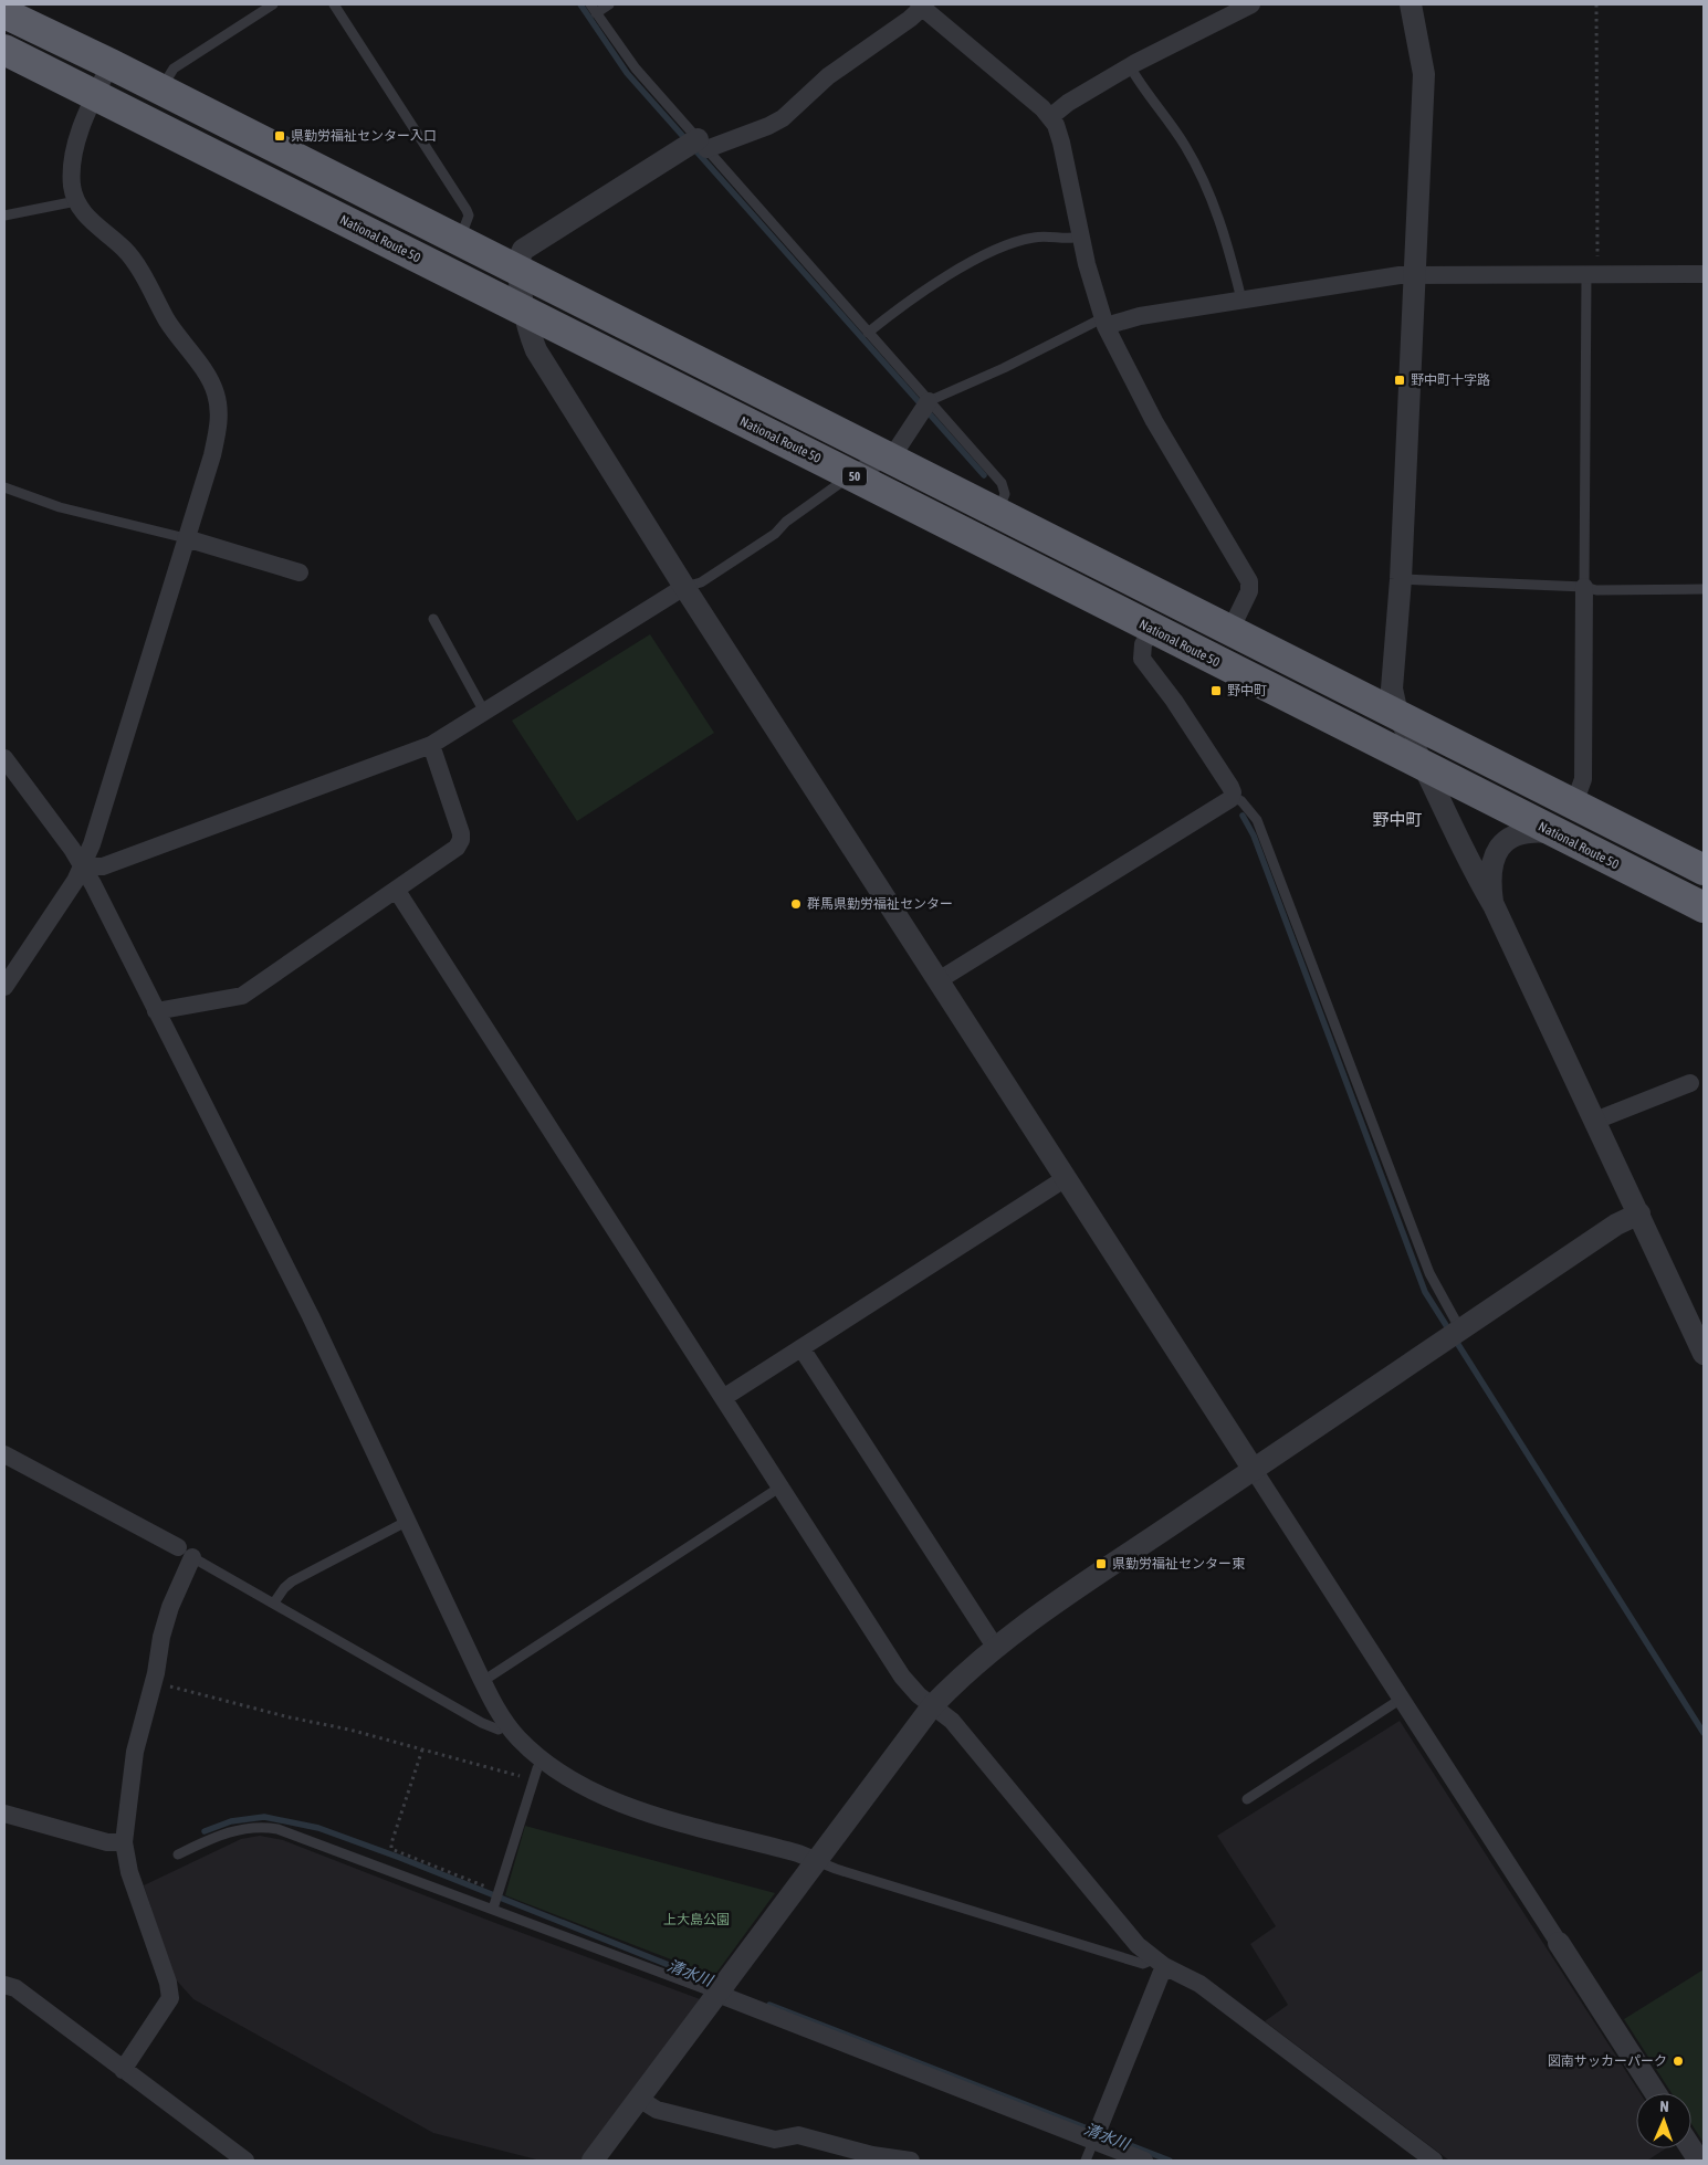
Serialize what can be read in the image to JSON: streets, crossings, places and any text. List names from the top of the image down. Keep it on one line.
{"streets":{"highway":["National Route 50","50"]},"districts":["野中町"],"water":["清水川"],"parks":["上大島公園"],"places":{"transit":["県勤労福祉センター入口","野中町十字路","野中町","県勤労福祉センター東"],"other":["群馬県勤労福祉センター","図南サッカーパーク"]},"north":"top"}
